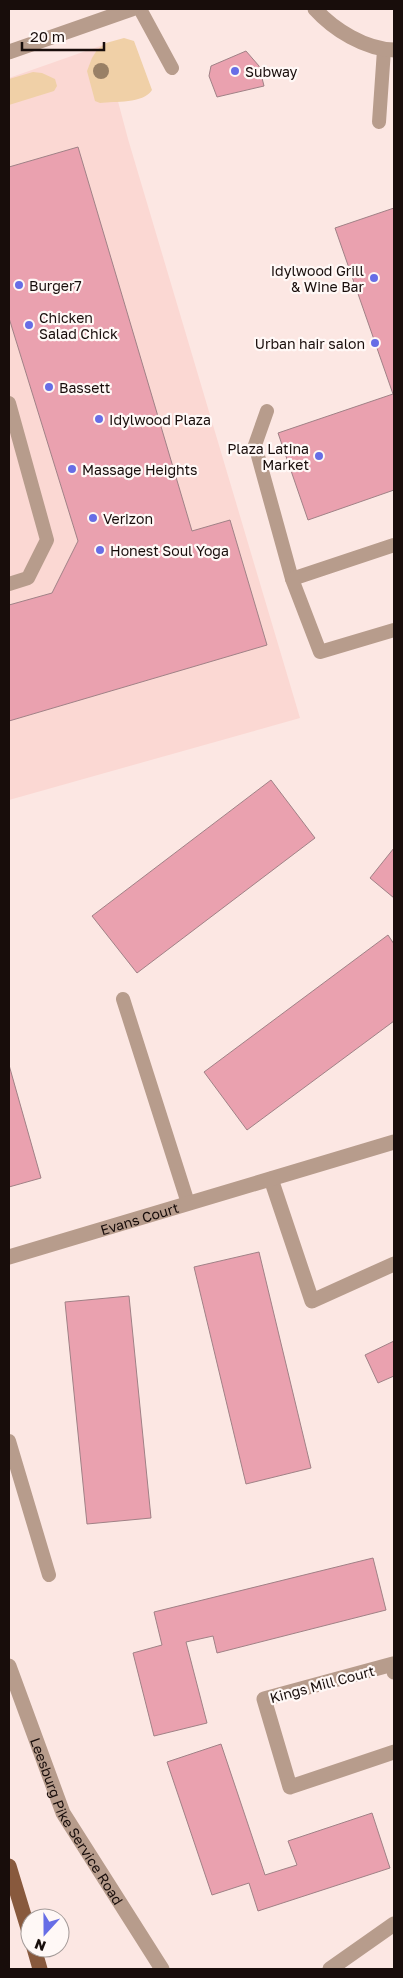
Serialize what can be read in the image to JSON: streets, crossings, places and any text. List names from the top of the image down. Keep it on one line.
{"streets":{"street":["Evans Court","Kings Mill Court","Leesburg Pike Service Road"]},"places":["Subway","Idylwood Grill & Wine Bar","Burger7","Chicken Salad Chick","Urban hair salon","Bassett","Idylwood Plaza","Plaza Latina Market","Massage Heights","Verizon","Honest Soul Yoga"],"scale_bar":"20 m","north":"bottom"}
